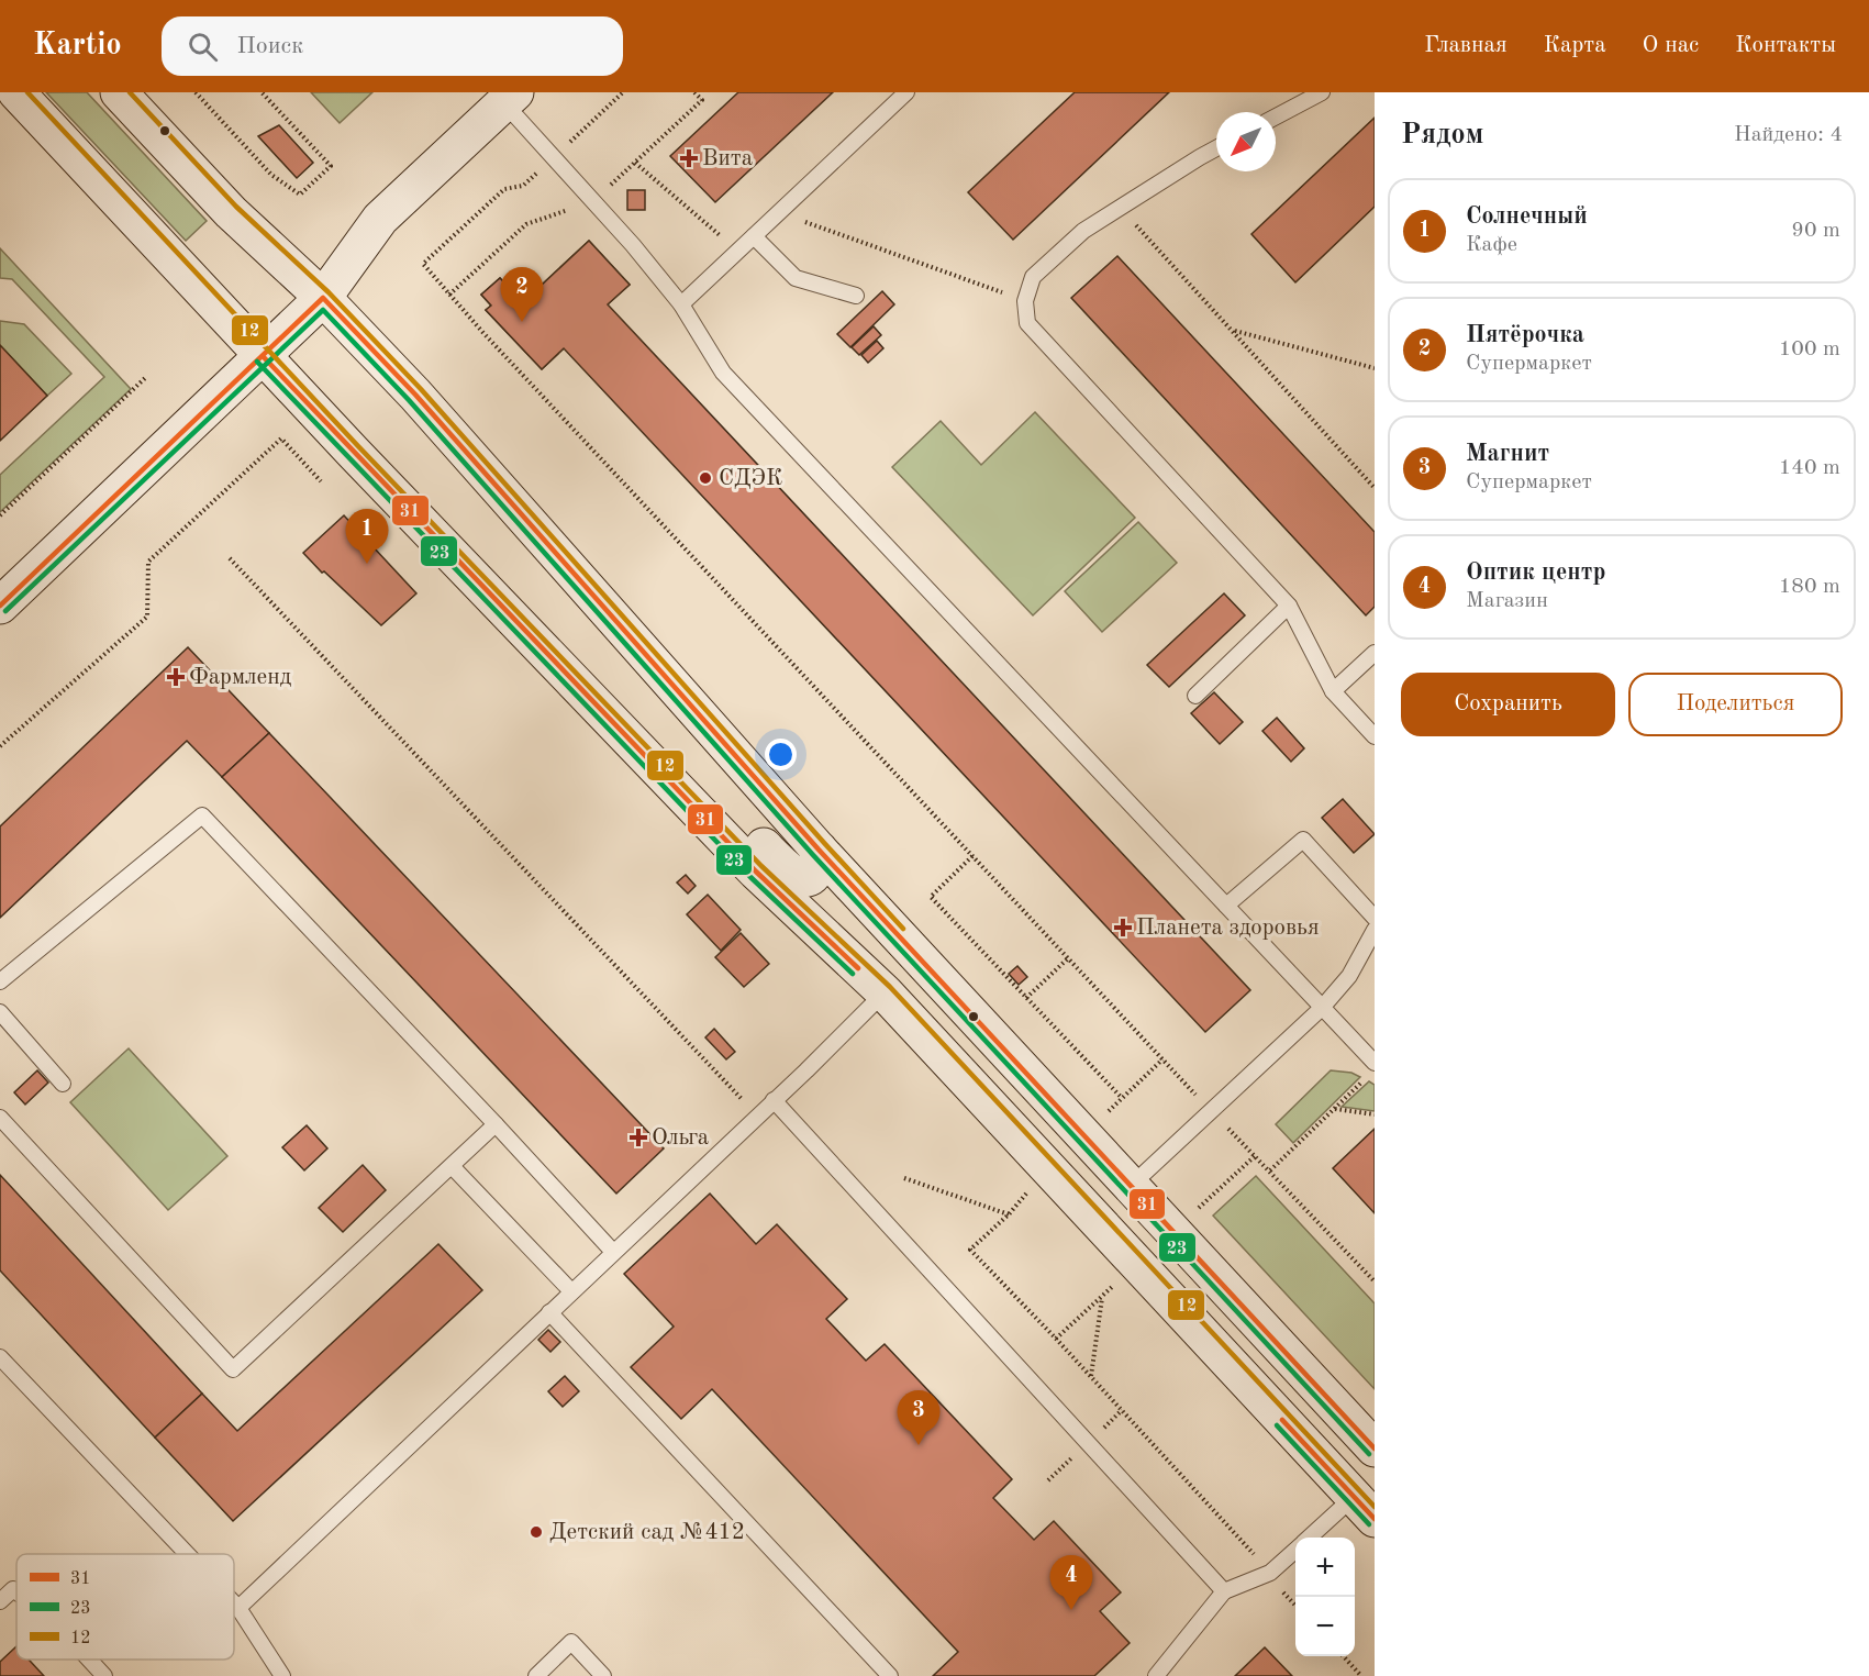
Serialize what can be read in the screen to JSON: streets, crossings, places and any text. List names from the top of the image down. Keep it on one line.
{"places":{"health":["Вита","Фармленд","Планета здоровья","Ольга"],"other":["СДЭК","Детский сад №412"]},"lines":["transit line 12","transit line 31","transit line 23"],"legend":["31","23","12"],"north":"bottom left","page":{"header":"Kartio","search":"Поиск","nav":["Главная","Карта","О нас","Контакты"],"heading":["Рядом","Найдено: 4"],"list":[{"mark":"1","name":"Солнечный","note":"Кафе","value":"90 m"},{"mark":"2","name":"Пятёрочка","note":"Супермаркет","value":"100 m"},{"mark":"3","name":"Магнит","note":"Супермаркет","value":"140 m"},{"mark":"4","name":"Оптик центр","note":"Магазин","value":"180 m"}],"pins":["2","1","3","4"],"buttons":["Сохранить","Поделиться"],"map_buttons":["+","−"]}}
